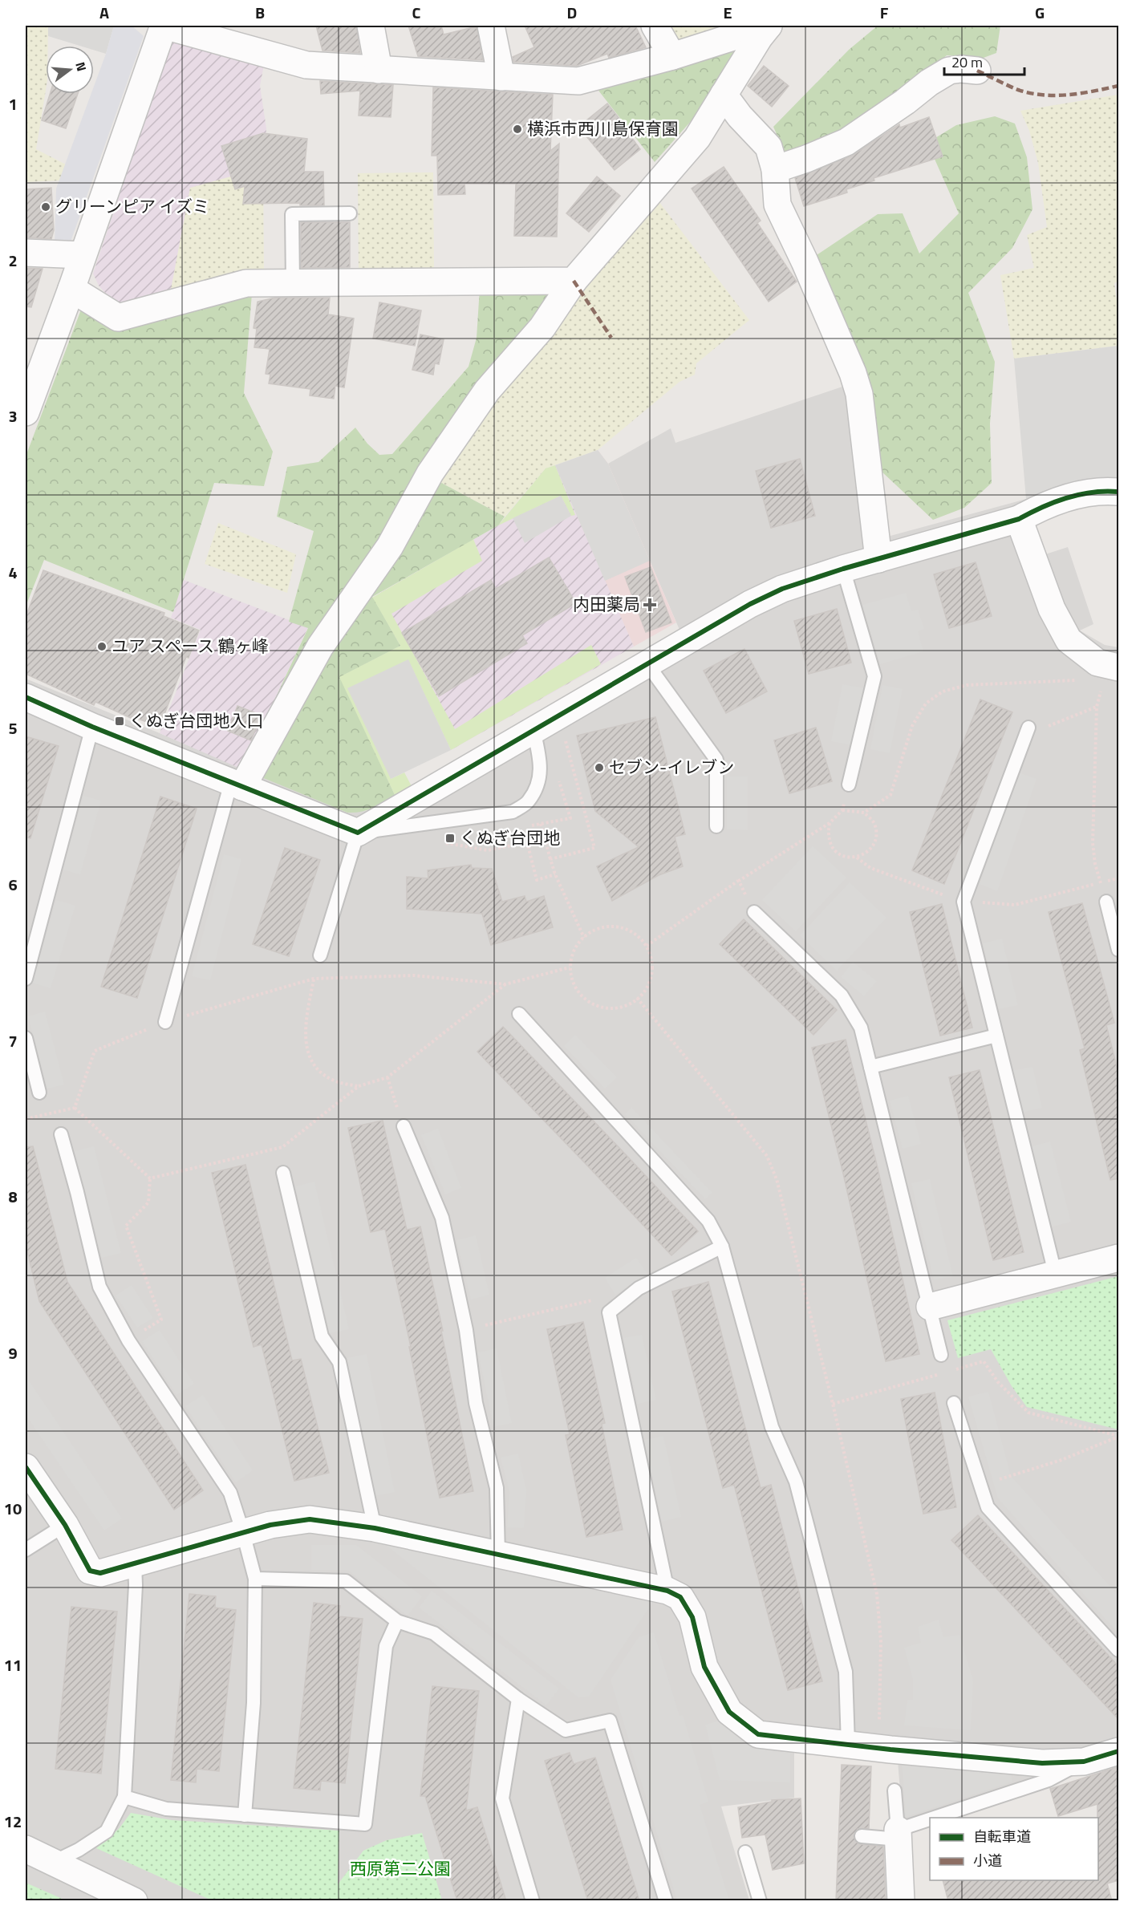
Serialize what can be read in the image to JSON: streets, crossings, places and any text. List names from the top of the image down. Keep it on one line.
{"parks":["西原第二公園"],"places":{"other":["横浜市西川島保育園","グリーンピア イズミ","ユア スペース 鶴ヶ峰","セブン-イレブン"],"health":["内田薬局"],"transit":["くぬぎ台団地入口","くぬぎ台団地"]},"legend":["自転車道","小道"],"scale_bar":"20 m","north":"right","grid":{"columns":["A","B","C","D","E","F","G"],"rows":["1","2","3","4","5","6","7","8","9","10","11","12"]}}
